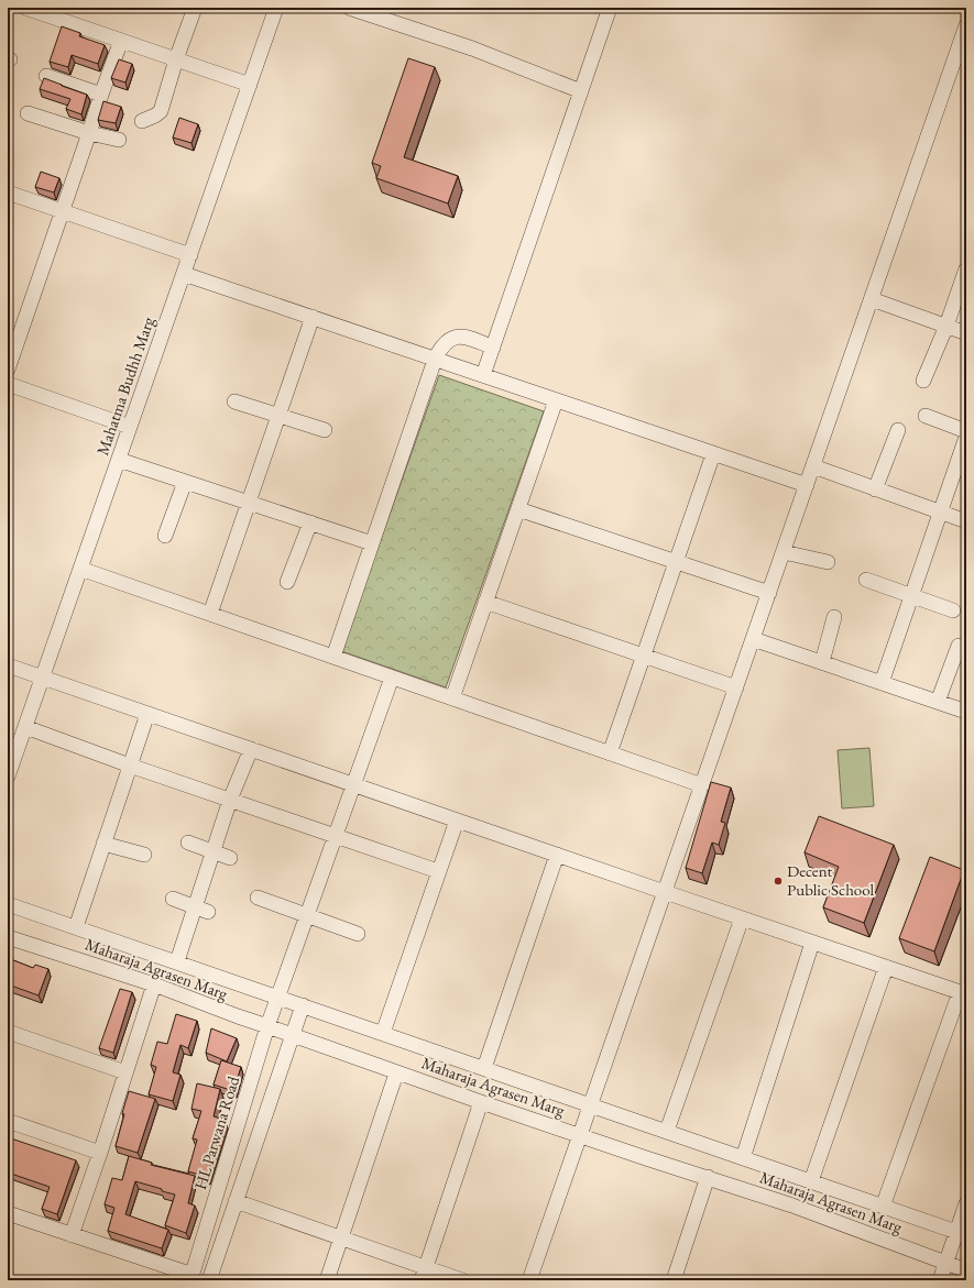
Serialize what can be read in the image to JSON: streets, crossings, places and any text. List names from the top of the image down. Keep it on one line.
{"streets":{"street":["Mahatma Budhh Marg","Maharaja Agrasen Marg","HL Parwana Road"]},"crossings":[["Maharaja Agrasen Marg","HL Parwana Road"]],"places":["Decent Public School"]}
